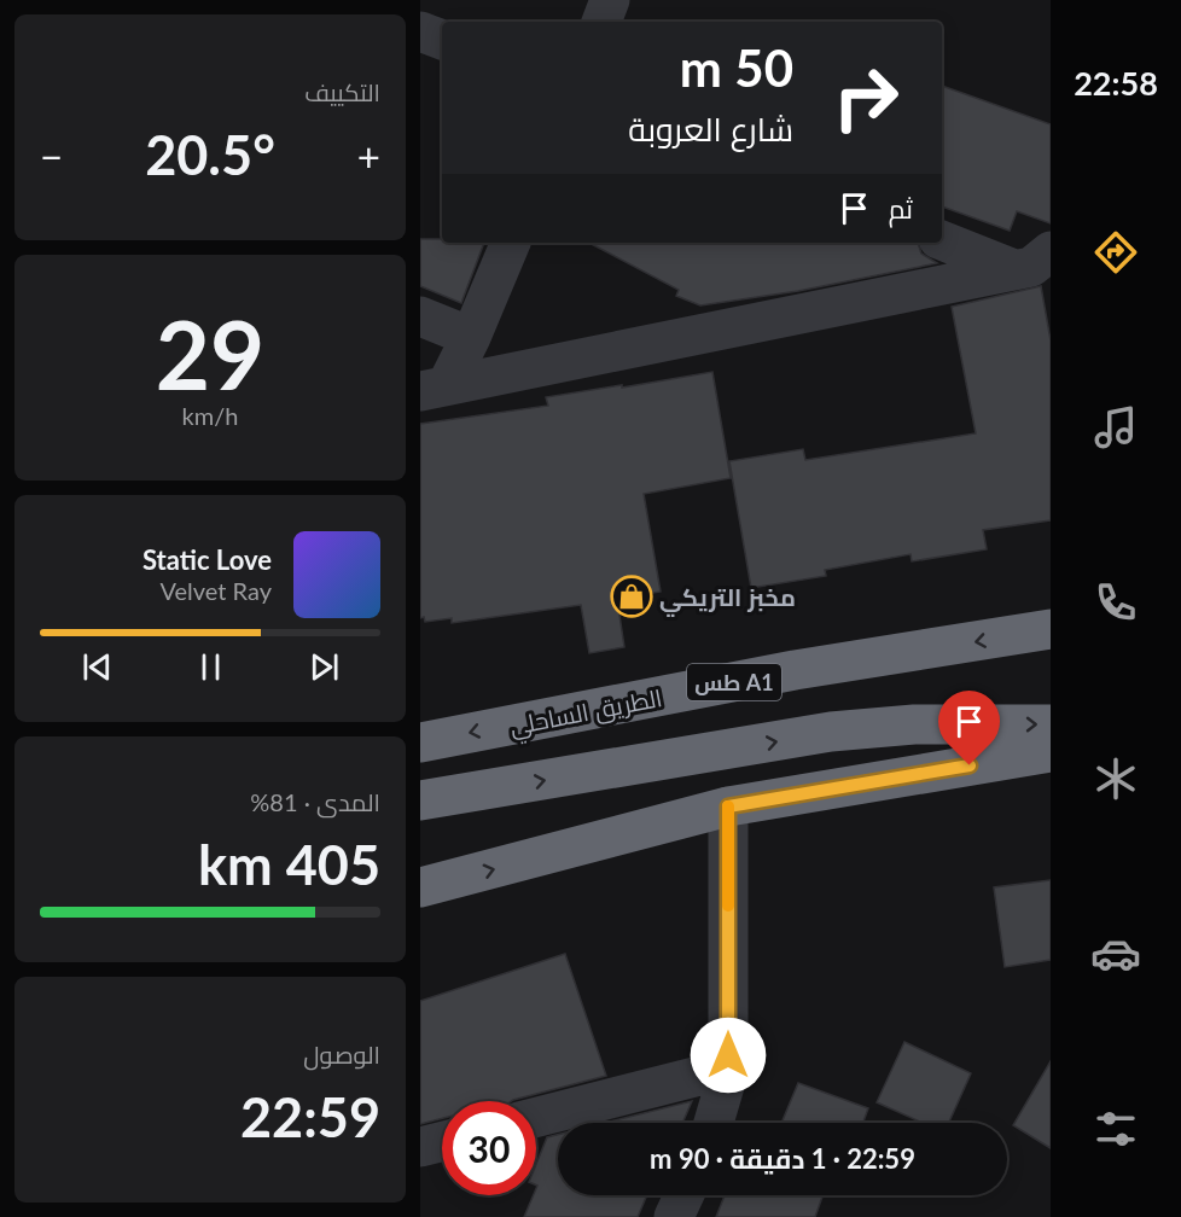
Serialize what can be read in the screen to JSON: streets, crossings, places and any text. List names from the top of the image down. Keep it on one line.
{"streets":{"highway":["طس A1","الطريق الساحلي"]},"places":{"shop":["مخبز التريكي"]},"page":{"tabs":"22:58","tile":["التكييف",["29","km/h"],["المدى · 81%","405 km"],["الوصول","22:59"]],"turn":["50 m","شارع العروبة"],"heat":["−","20.5°","+"],"then":"ثم","song":["Static Love","Velvet Ray"],"limit":"30","trip":"22:59 · 1 دقيقة · 90 m"}}
